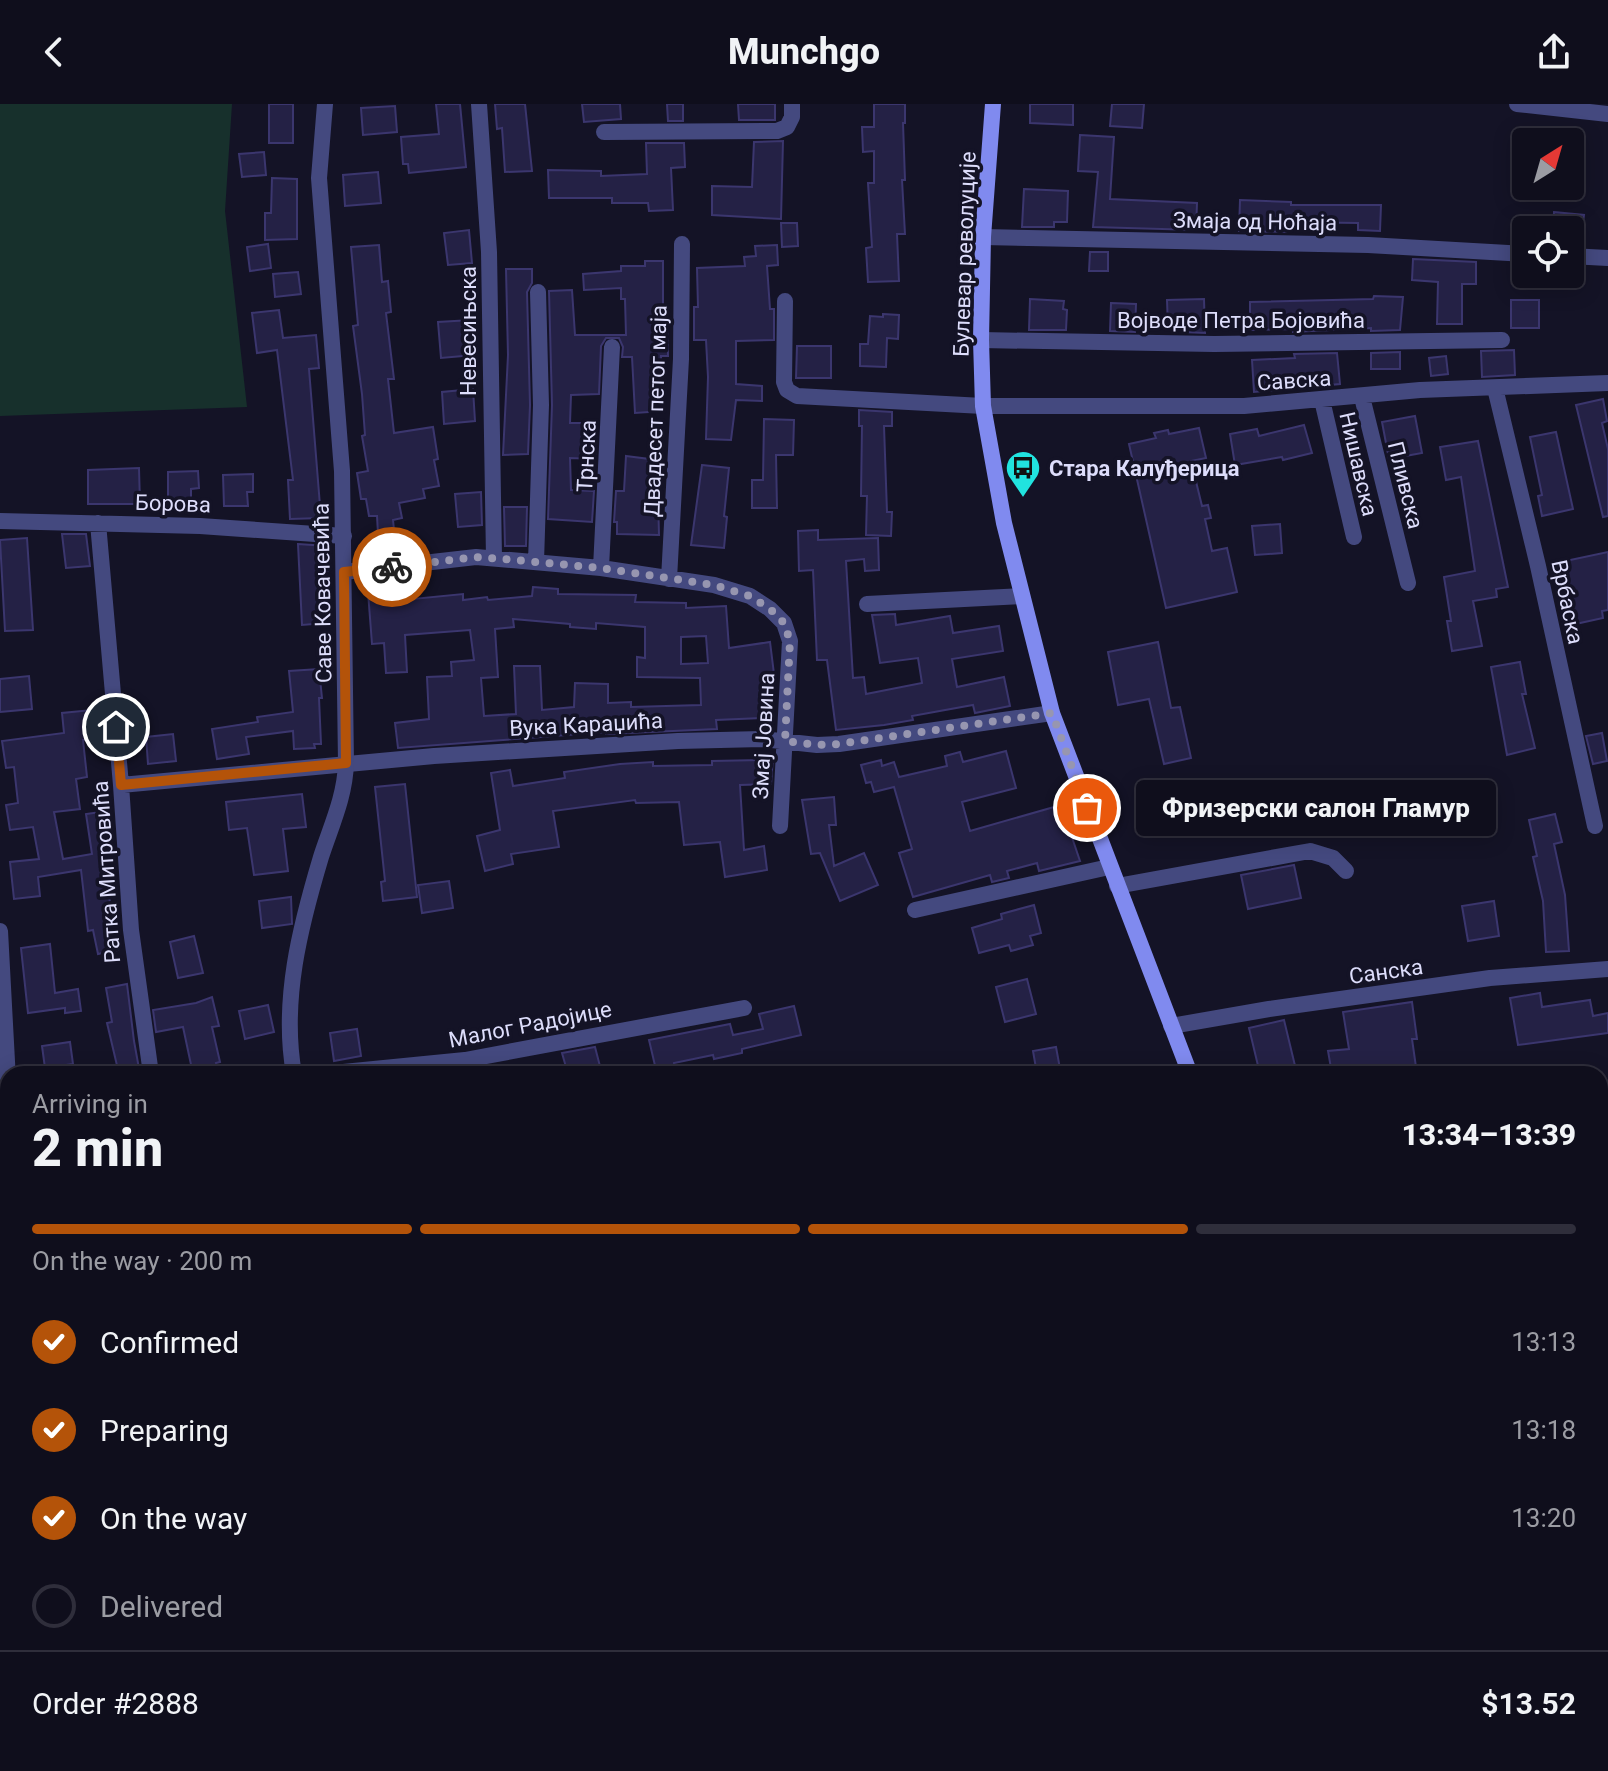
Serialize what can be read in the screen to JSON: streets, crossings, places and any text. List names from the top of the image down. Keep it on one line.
{"streets":{"main road":["Булевар револуције"],"street":["Змаја од Ноћаја","Војводе Петра Бојовића","Невесињска","Савска","Двадесет петог маја","Трнска","Нишавска","Пливска","Борова","Саве Ковачевића","Врбаска","Вука Караџића","Змај Јовина","Ратка Митровића","Санска","Малог Радојице"]},"crossings":[["Змаја од Ноћаја","Булевар револуције"],["Булевар револуције","Војводе Петра Бојовића"],["Булевар револуције","Савска"],["Булевар револуције","Вука Караџића"],["Булевар револуције","Санска"],["Невесињска","Змај Јовина"],["Савска","Нишавска"],["Савска","Пливска"],["Савска","Врбаска"],["Двадесет петог маја","Змај Јовина"],["Трнска","Змај Јовина"],["Борова","Саве Ковачевића"],["Борова","Ратка Митровића"],["Саве Ковачевића","Вука Караџића"],["Саве Ковачевића","Змај Јовина"],["Вука Караџића","Змај Јовина"],["Вука Караџића","Ратка Митровића"]],"places":{"bus stop":["Стара Калуђерица"],"other":["Фризерски салон Гламур"]},"north":"top right","page":{"header":"Munchgo","bubble":"Фризерски салон Гламур","heading":["2 min","Arriving in","13:34–13:39"],"panel":["Order #2888","$13.52"],"bar":"On the way · 200 m","list":[["Confirmed","13:13"],["Preparing","13:18"],["On the way","13:20"],"Delivered"]}}
